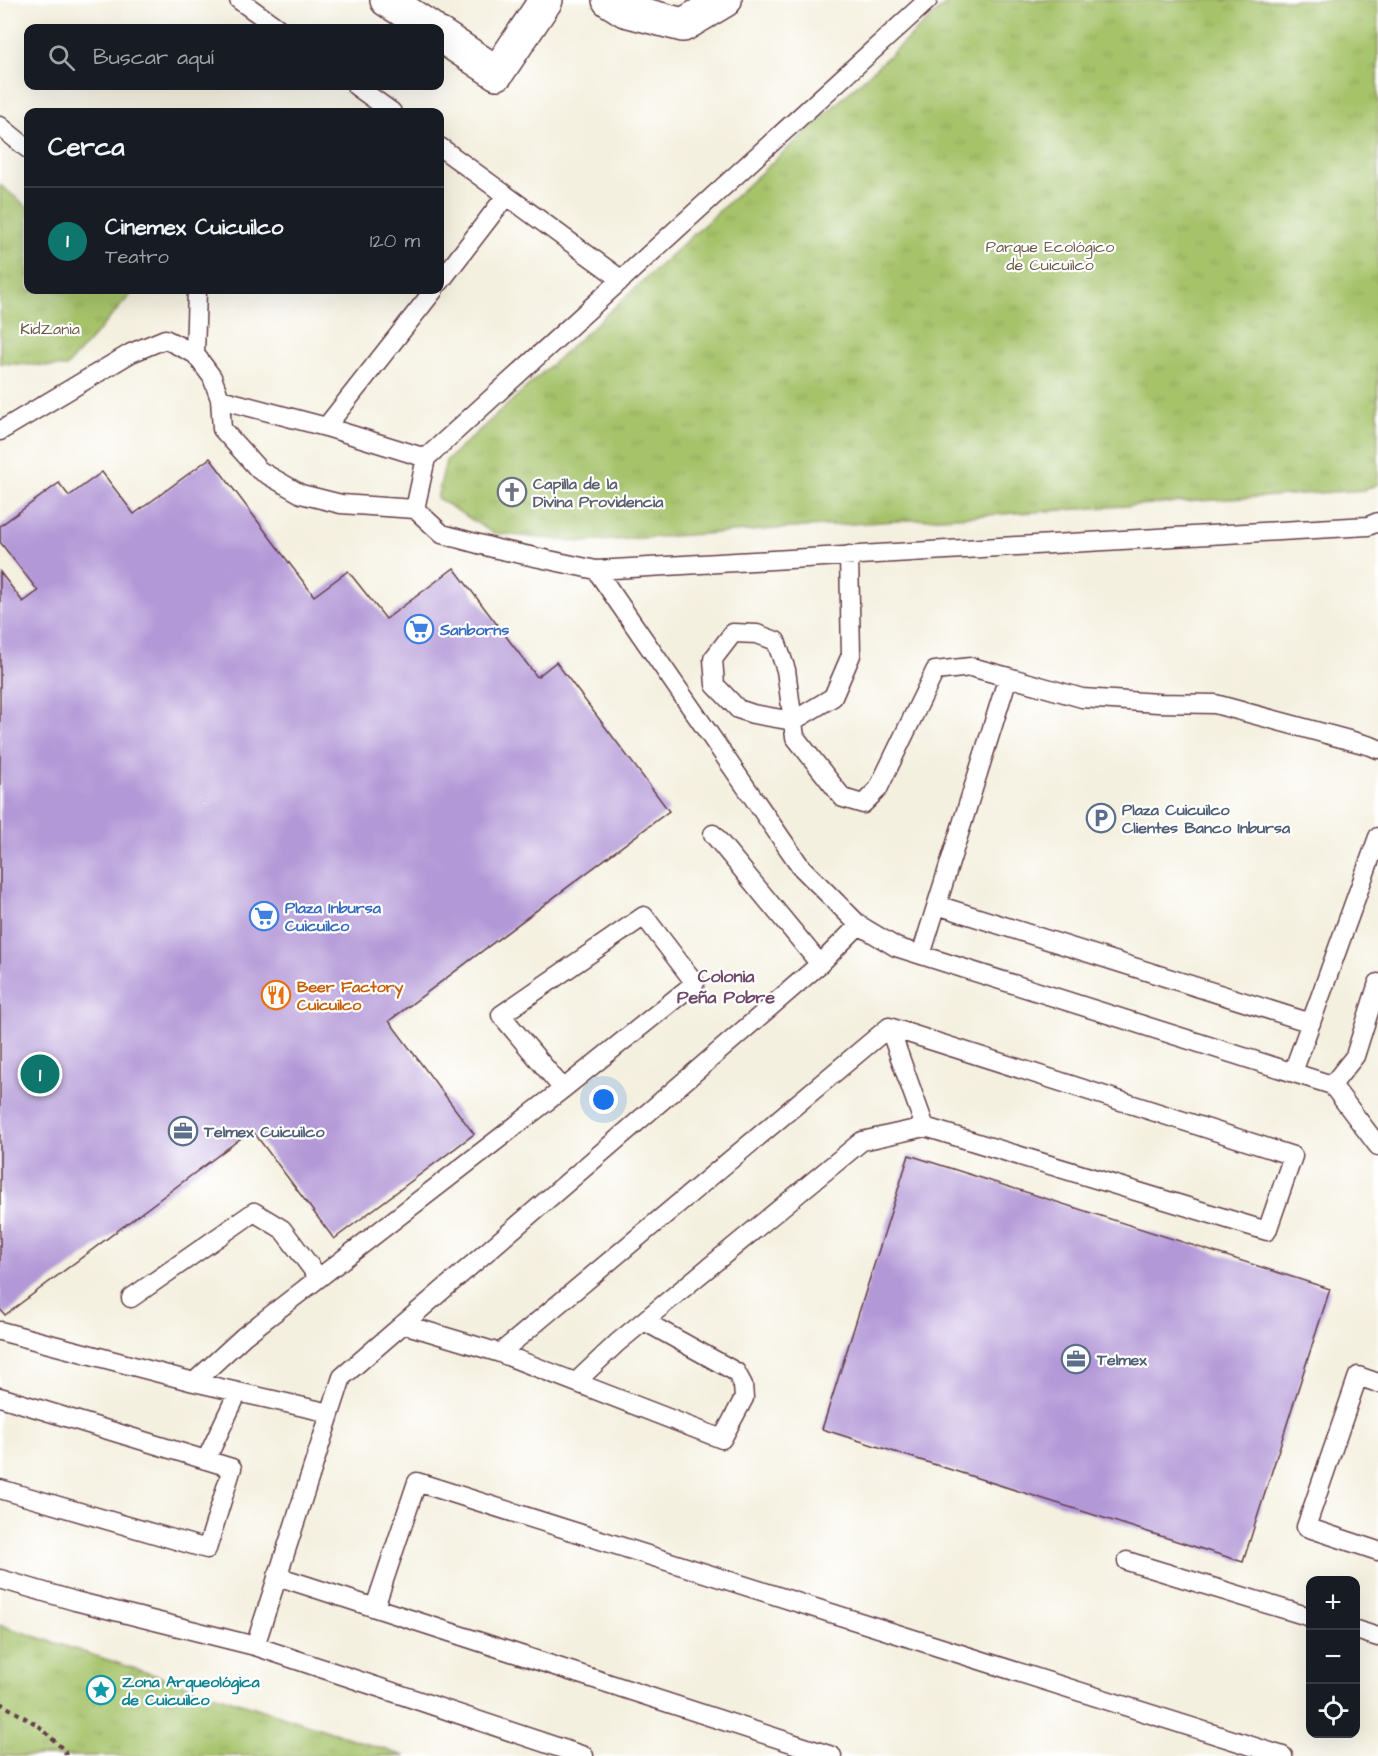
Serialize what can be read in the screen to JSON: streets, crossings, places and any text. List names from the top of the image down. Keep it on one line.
{"districts":["Colonia Peña Pobre"],"parks":["Parque Ecológico de Cuicuilco","KidZania"],"places":{"church":["Capilla de la Divina Providencia"],"supermarket":["Sanborns","Plaza Inbursa Cuicuilco"],"parking":["Plaza Cuicuilco Clientes Banco Inbursa"],"restaurant":["Beer Factory Cuicuilco"],"office":["Telmex Cuicuilco","Telmex"],"place":["Zona Arqueológica de Cuicuilco"]},"page":{"search":"Buscar aquí","heading":"Cerca","list":[{"mark":"1","name":"Cinemex Cuicuilco","note":"Teatro","value":"120 m"}],"pins":"1","map_buttons":["+","−"]}}
